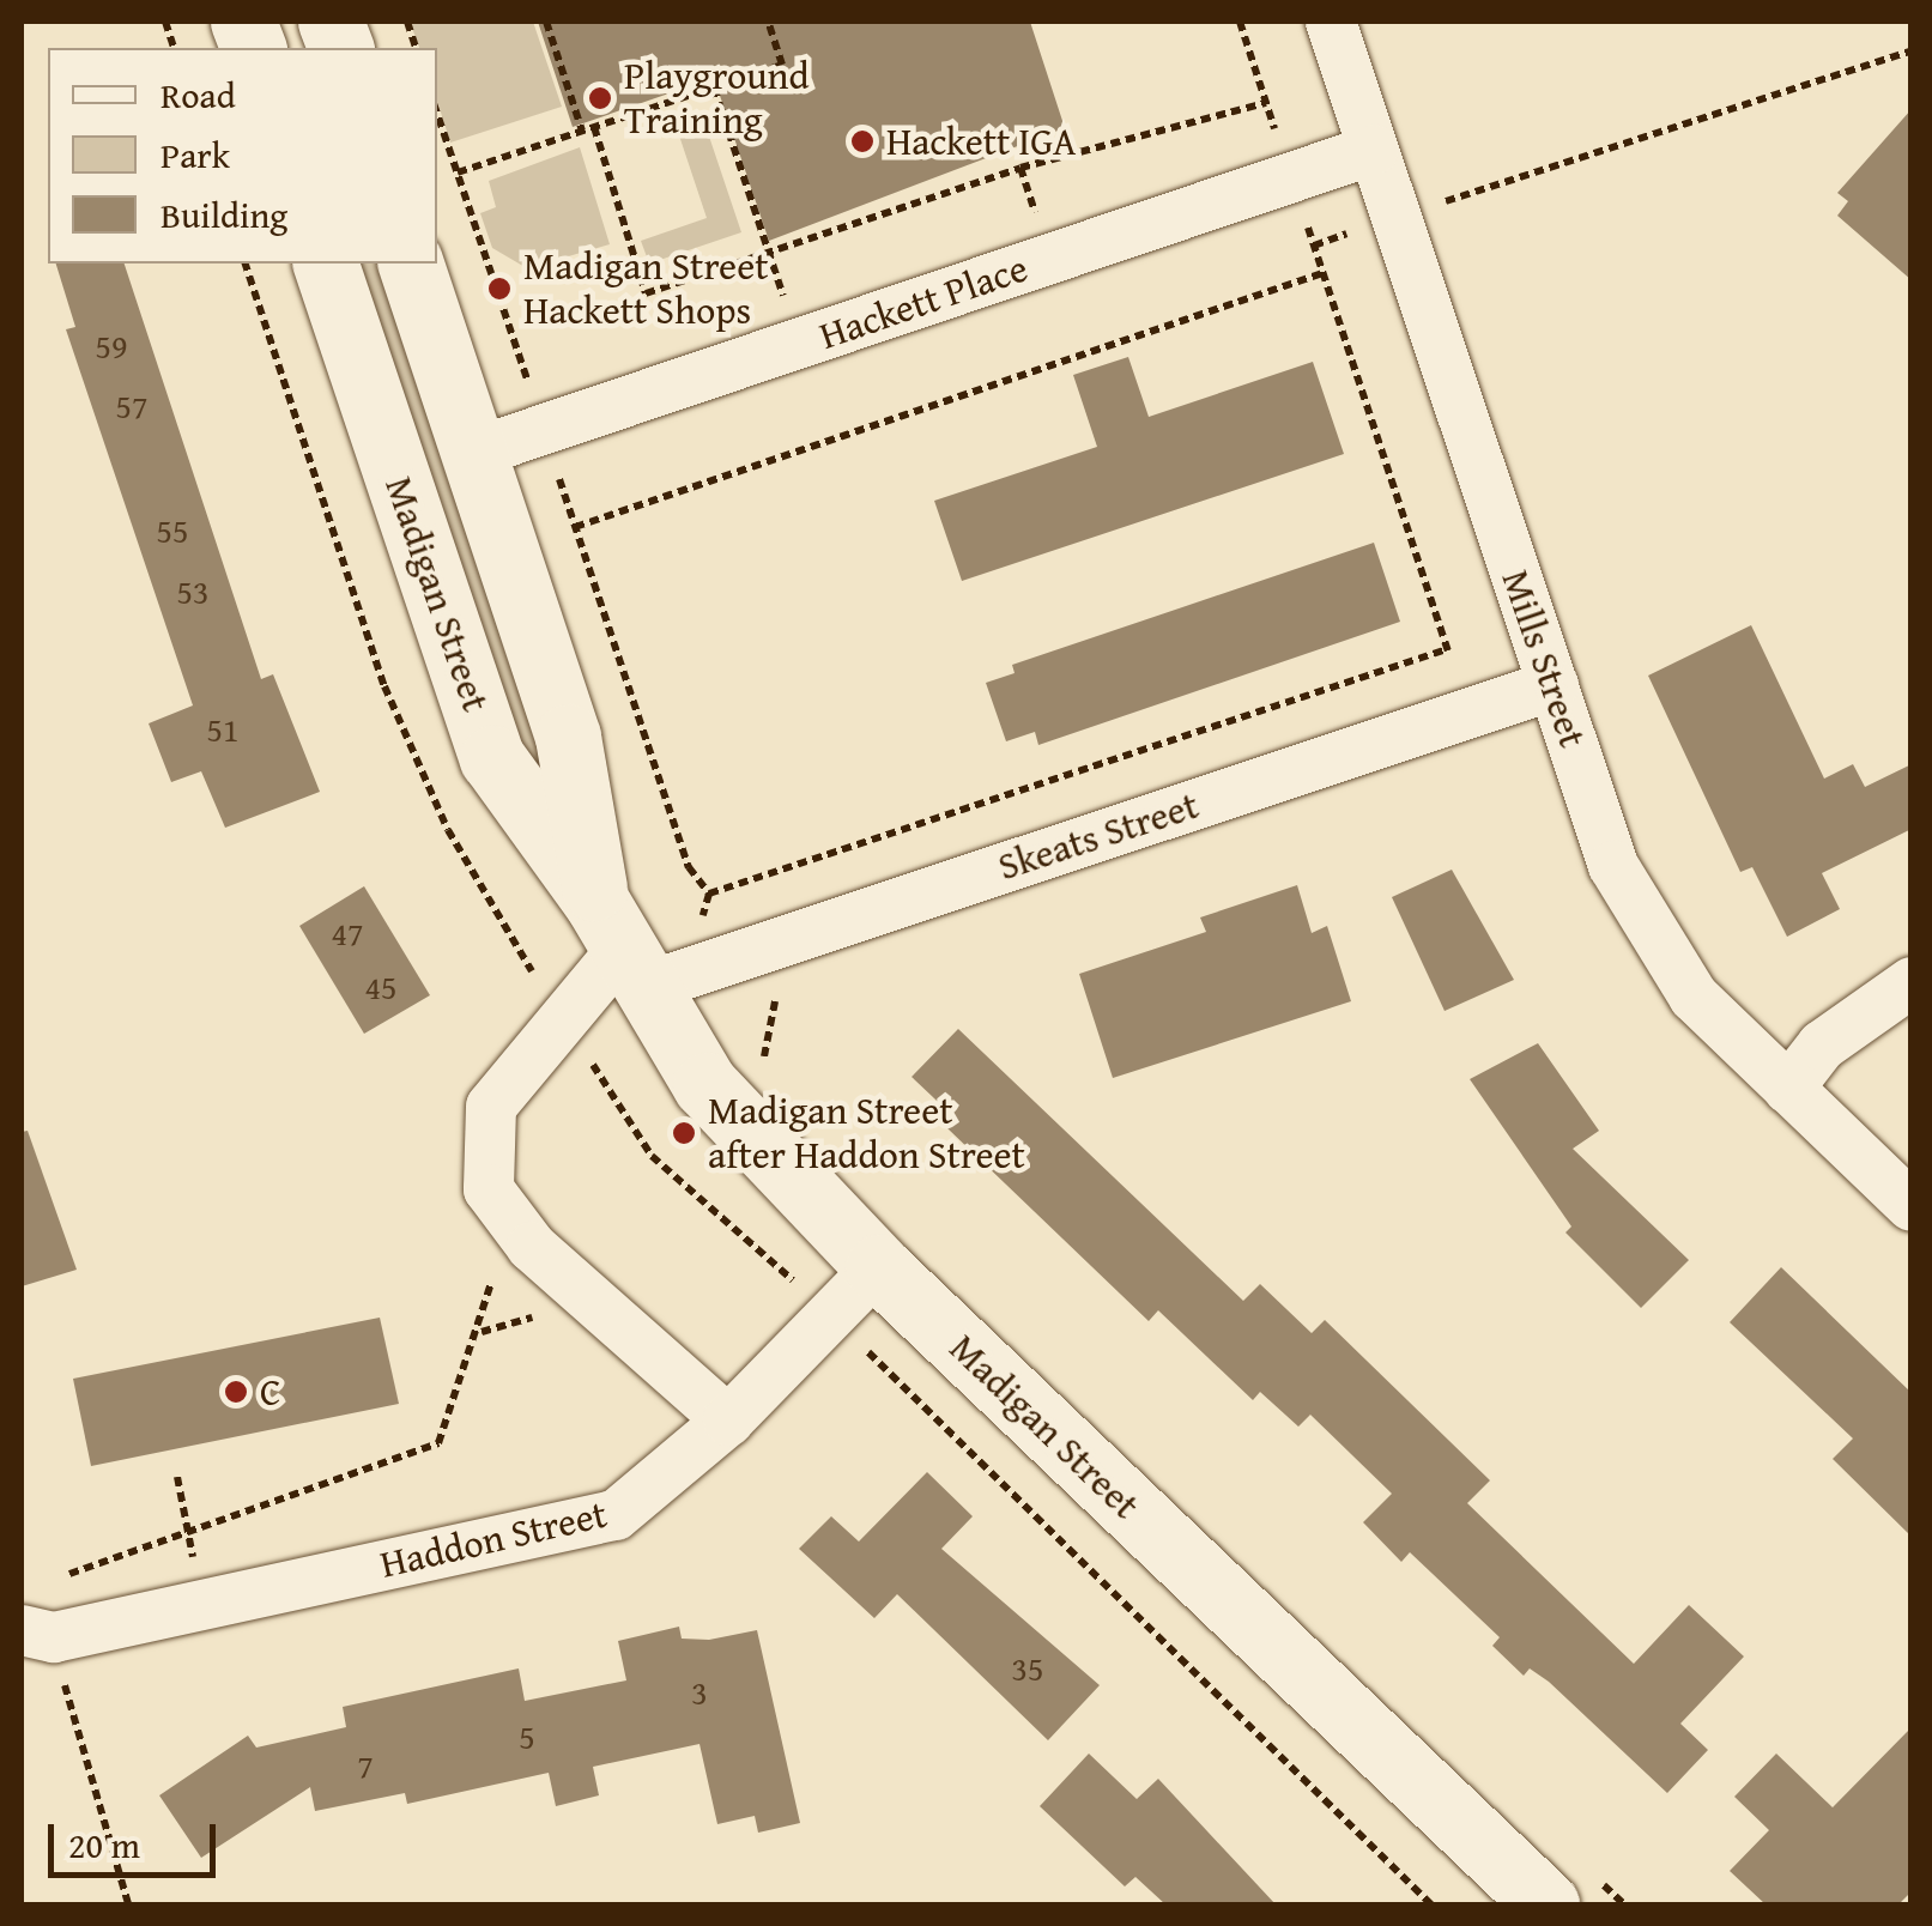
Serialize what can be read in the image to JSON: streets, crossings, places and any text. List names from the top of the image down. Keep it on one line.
{"streets":{"street":["Hackett Place","Madigan Street","Mills Street","Skeats Street","Haddon Street"]},"crossings":[["Hackett Place","Madigan Street"],["Hackett Place","Mills Street"],["Madigan Street","Skeats Street"],["Madigan Street","Haddon Street"],["Mills Street","Skeats Street"]],"places":["Playground Training","Hackett IGA","Madigan Street Hackett Shops","Madigan Street after Haddon Street","C"],"house_numbers":["59","57","55","53","51","47","45","35","3","5","7"],"legend":["Road","Park","Building"],"scale_bar":"20 m"}
